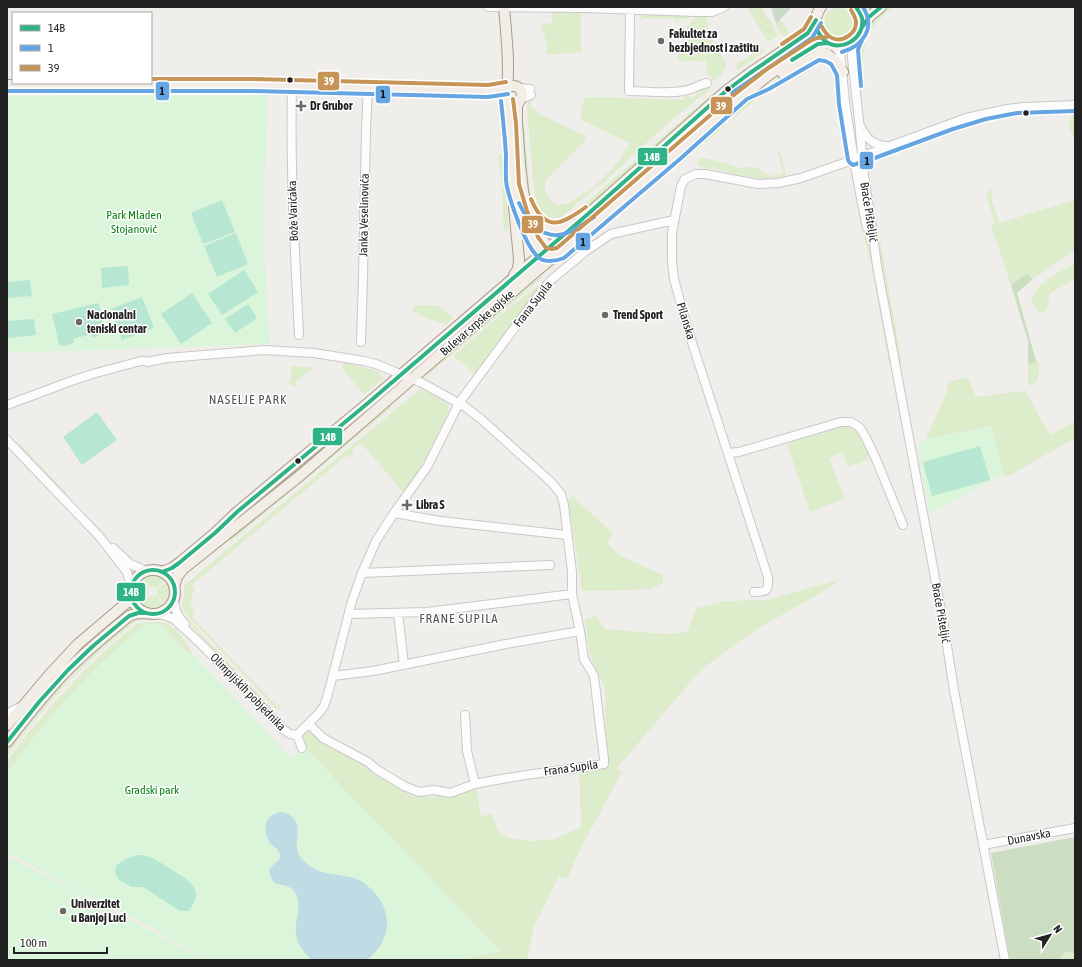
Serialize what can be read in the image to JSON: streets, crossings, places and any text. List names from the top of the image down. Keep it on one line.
{"streets":{"main road":["Bulevar srpske vojske"],"street":["Bože Varićaka","Braće Pišteljić","Janka Veselinovića","Frana Supila","Pilanska","Olimpijskih pobjednika","Dunavska"]},"crossings":[["Braće Pišteljić","Pilanska"],["Braće Pišteljić","Bulevar srpske vojske"],["Braće Pišteljić","Dunavska"],["Frana Supila","Pilanska"],["Frana Supila","Bulevar srpske vojske"],["Frana Supila","Olimpijskih pobjednika"],["Bulevar srpske vojske","Olimpijskih pobjednika"]],"districts":["NASELJE PARK","FRANE SUPILA"],"parks":["Park Mladen Stojanović","Gradski park"],"places":{"other":["Fakultet za bezbjednost i zaštitu","Trend Sport","Nacionalni teniski centar","Univerzitet u Banjoj Luci"],"health":["Dr Grubor","Libra S"]},"lines":["transit line 14B","transit line 1","transit line 39"],"legend":["14B","1","39"],"scale_bar":"100 m","north":"top right"}
